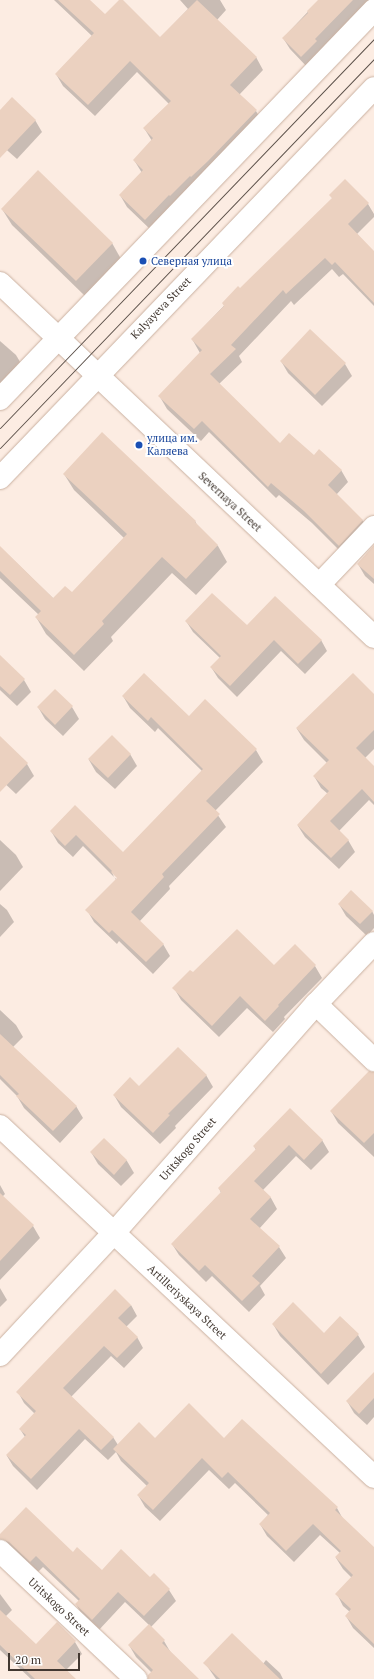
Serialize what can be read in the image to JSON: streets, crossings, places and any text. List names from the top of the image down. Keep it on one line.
{"streets":{"street":["Kalyayeva Street","Severnaya Street","Uritskogo Street","Artilleriyskaya Street"]},"crossings":[["Kalyayeva Street","Severnaya Street"],["Uritskogo Street","Artilleriyskaya Street"]],"places":["Северная улица","улица им. Каляева"],"scale_bar":"20 m"}
